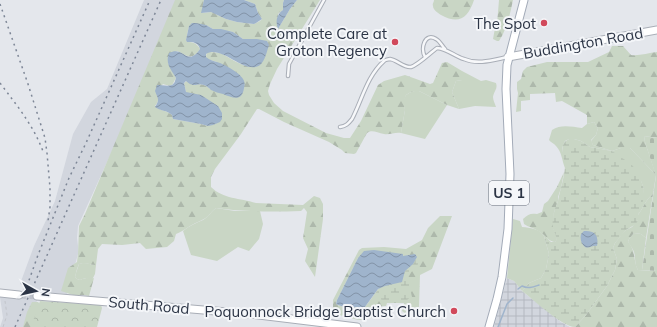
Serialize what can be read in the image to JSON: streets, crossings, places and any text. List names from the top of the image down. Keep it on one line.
{"streets":{"main road":["Buddington Road","US 1","South Road"]},"crossings":[["Buddington Road","US 1"]],"places":["The Spot","Complete Care at Groton Regency","Poquonnock Bridge Baptist Church"],"north":"right"}
